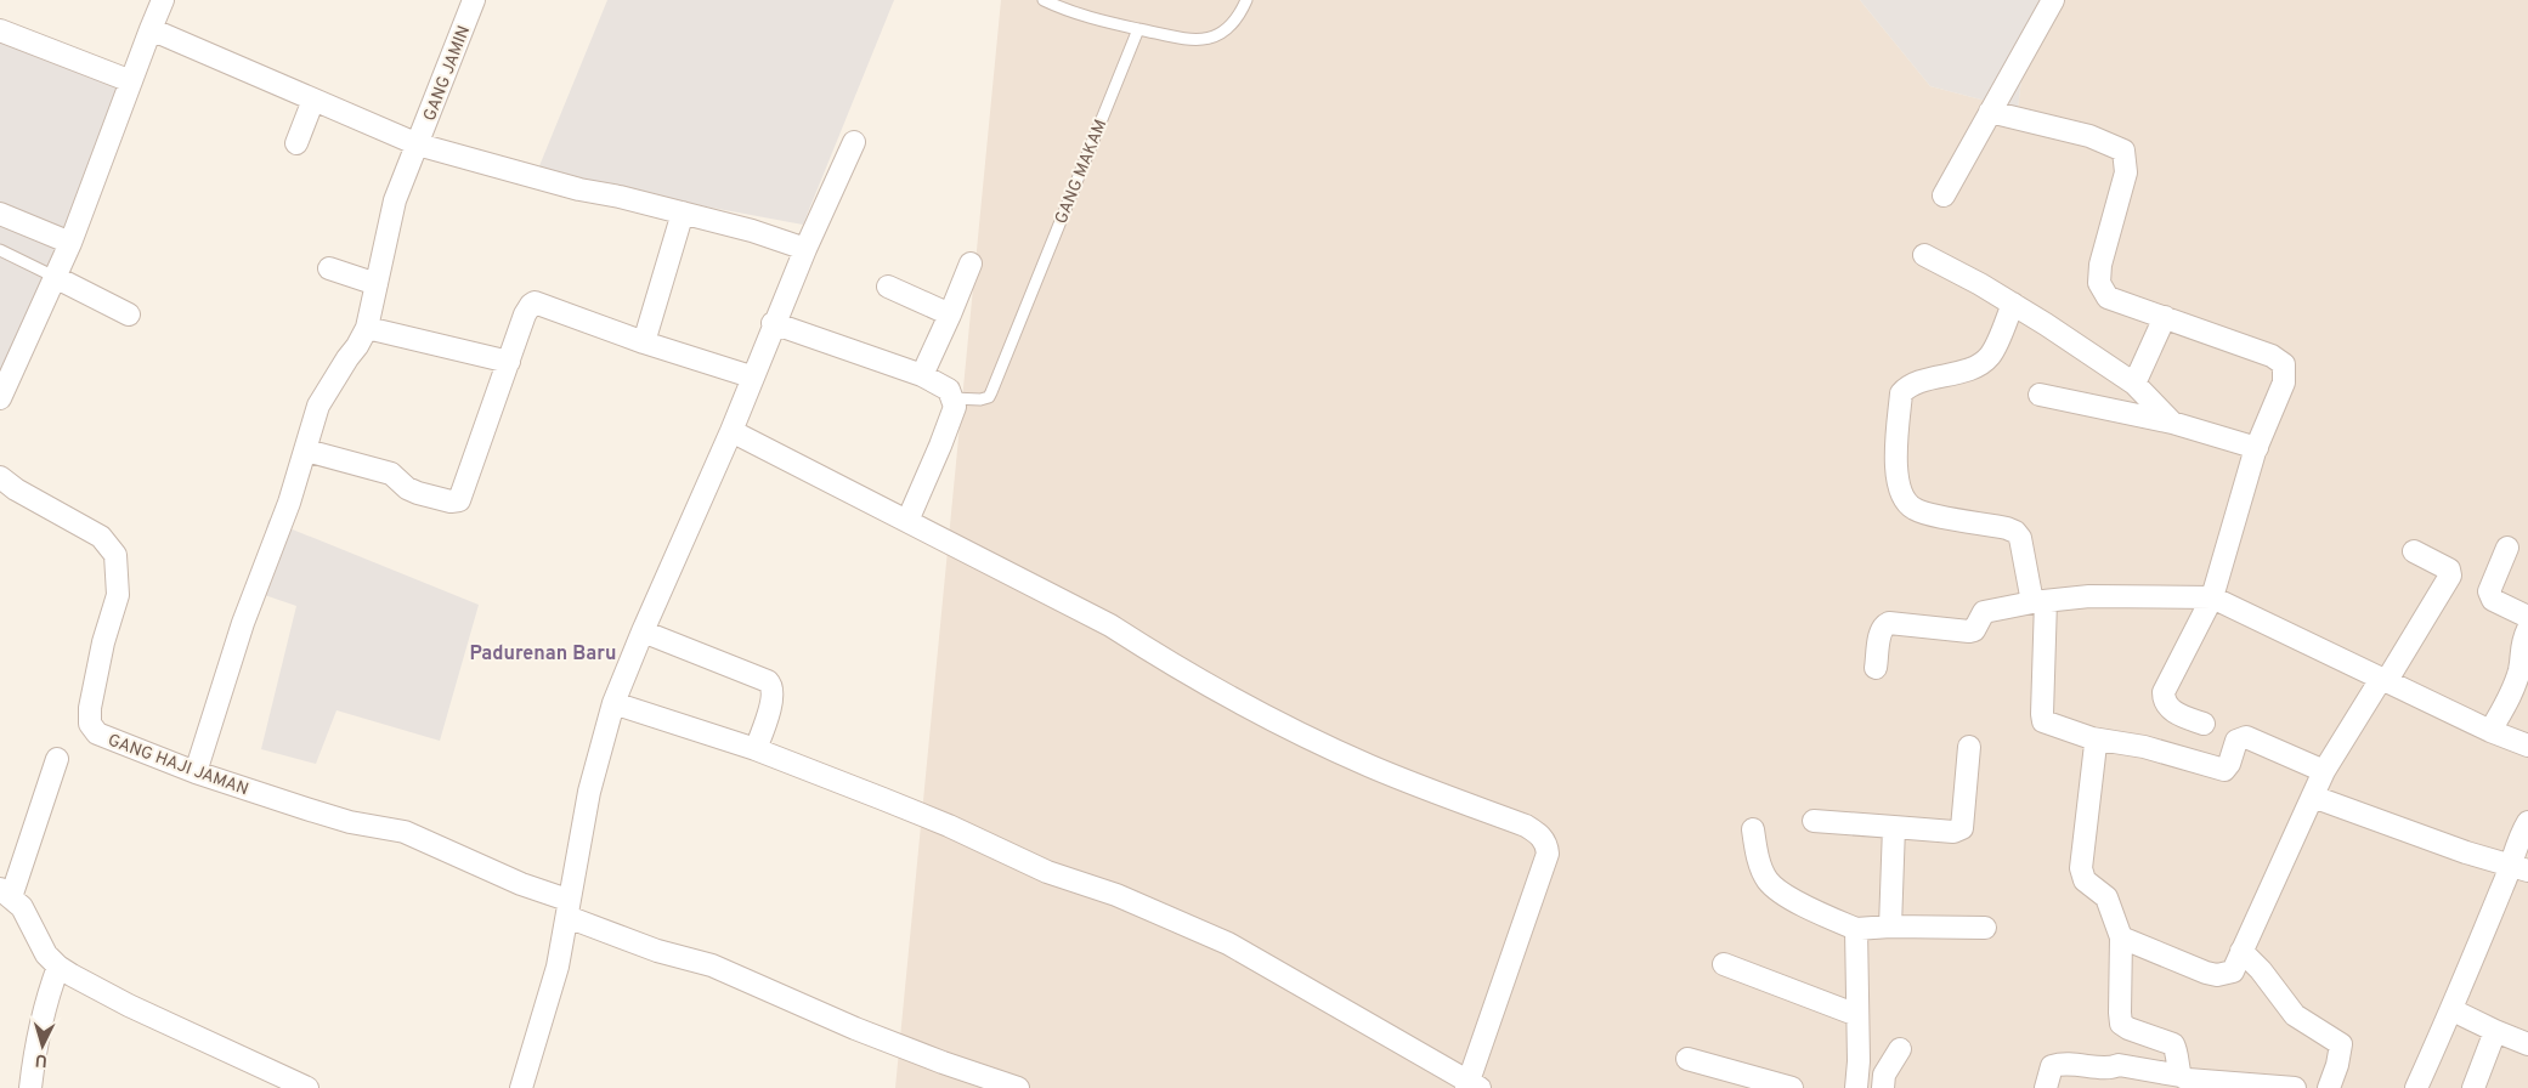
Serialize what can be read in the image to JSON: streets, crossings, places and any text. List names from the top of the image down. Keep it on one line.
{"streets":{"street":["GANG JAMIN","GANG HAJI JAMAN"],"lane":["GANG MAKAM"]},"crossings":[["GANG JAMIN","GANG HAJI JAMAN"]],"districts":["Padurenan Baru"],"north":"bottom"}
